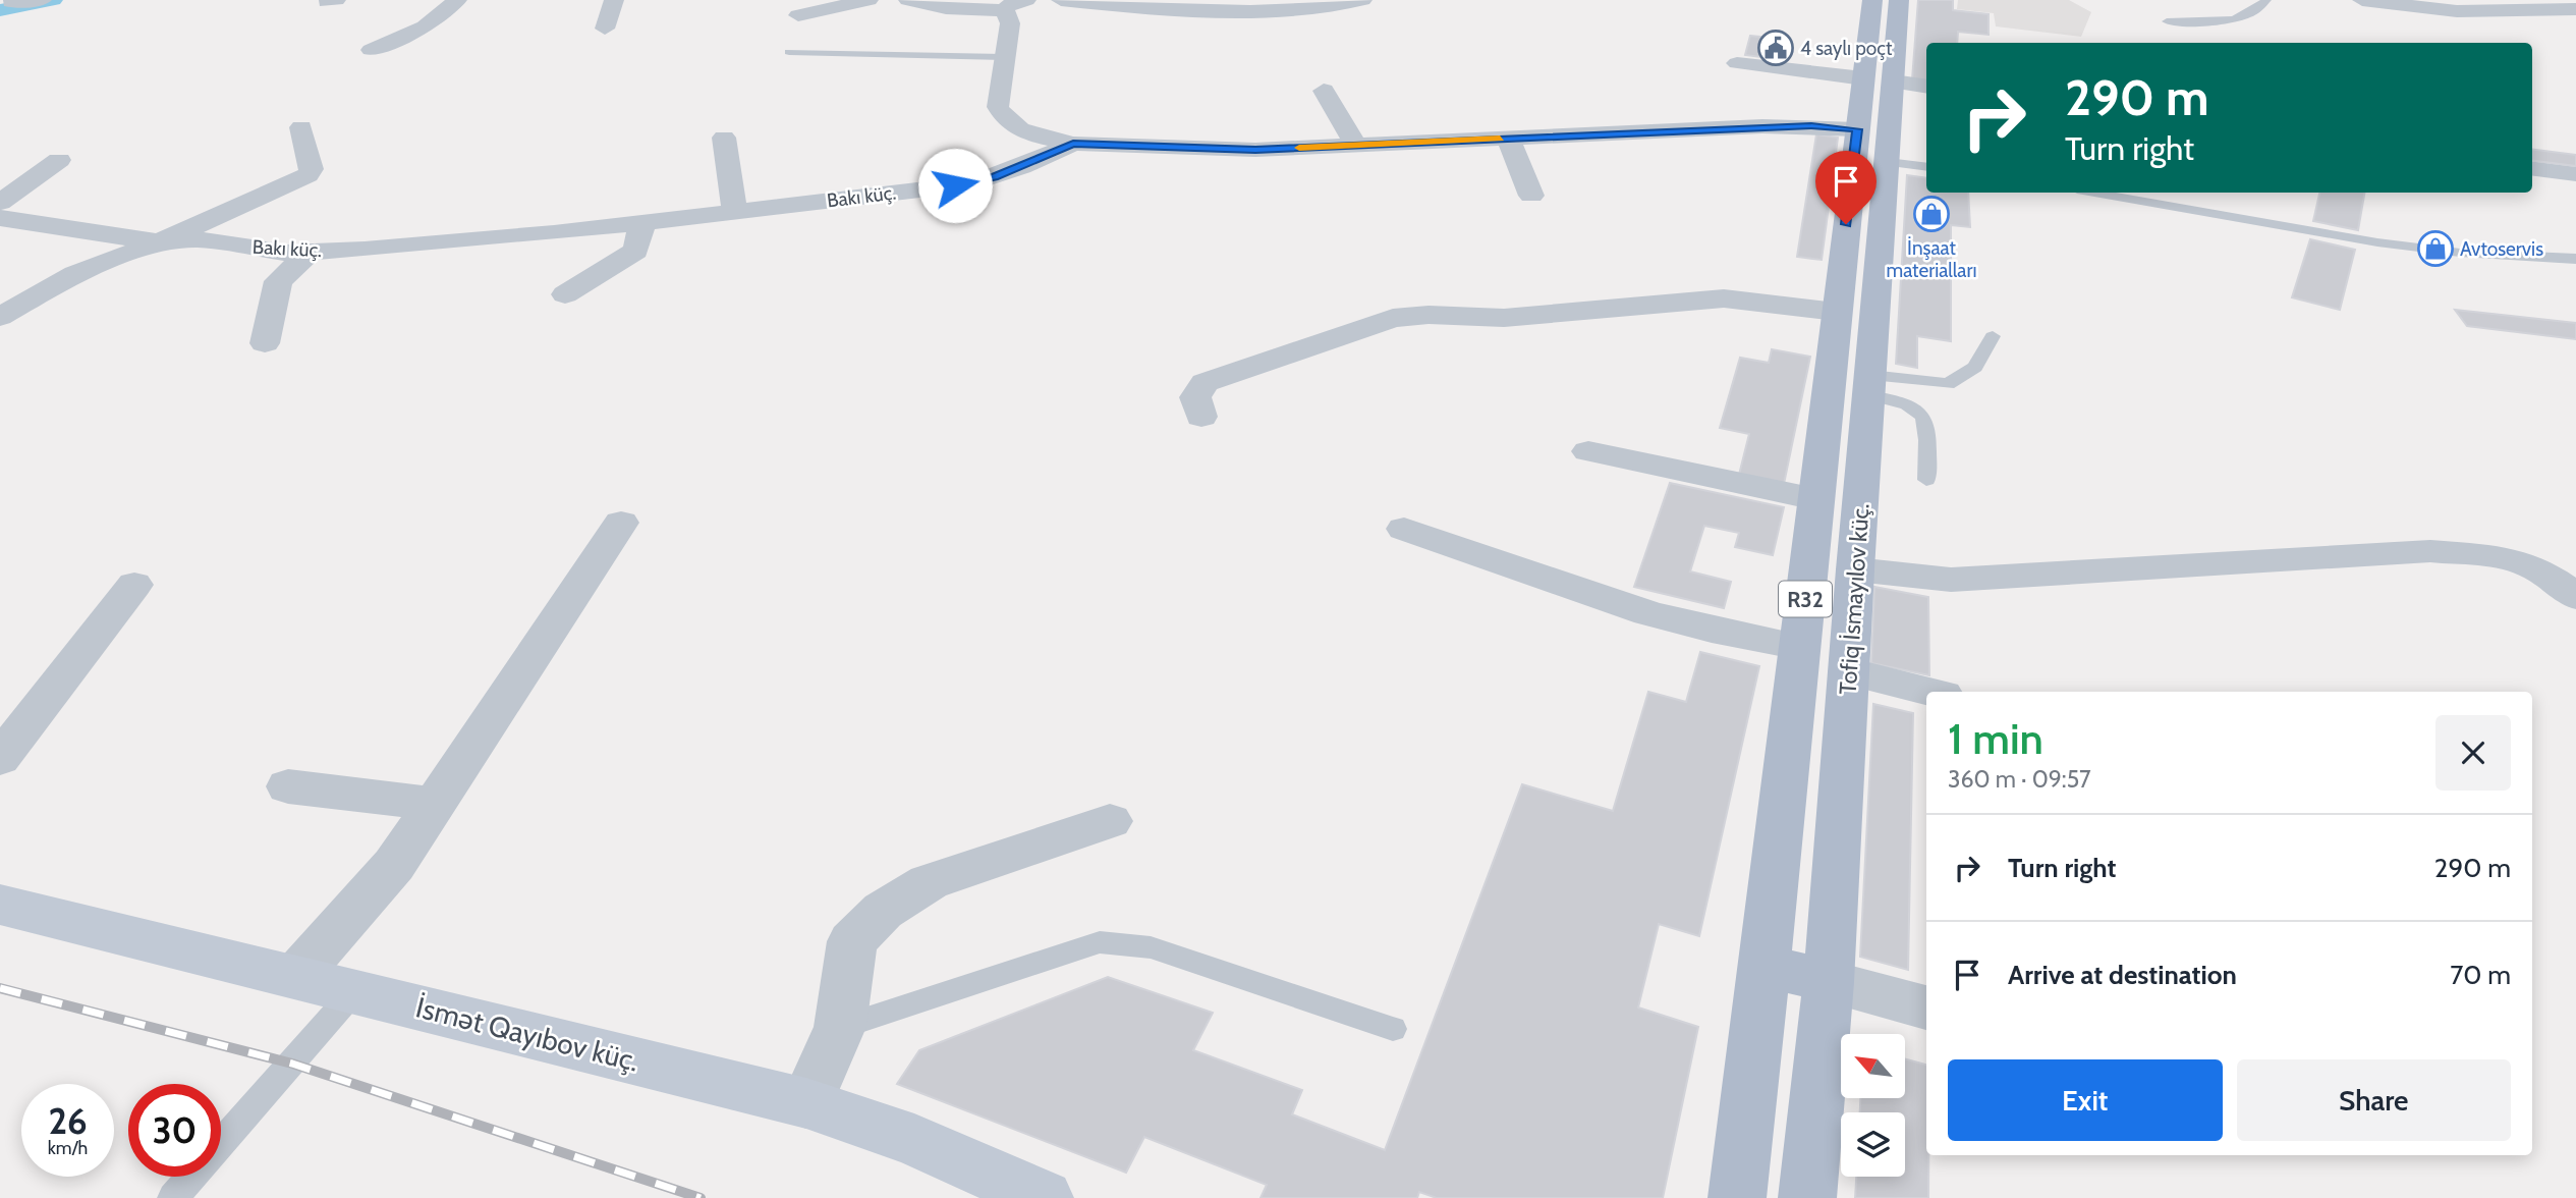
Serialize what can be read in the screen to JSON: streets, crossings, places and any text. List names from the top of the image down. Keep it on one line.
{"streets":{"main road":["R32","Tofiq İsmayılov küç.","İsmət Qayıbov küç."],"street":["Bakı küç."]},"crossings":[["Bakı küç.","R32"],["R32","Tofiq İsmayılov küç."]],"places":{"public building":["4 saylı poçt"],"shop":["İnşaat materialları","Avtoservis"]},"north":"top left","page":{"turn":["290 m","Turn right"],"heading":["1 min","360 m · 09:57"],"list":[{"name":"Turn right","value":"290 m"},{"name":"Arrive at destination","value":"70 m"}],"buttons":["Exit","Share"],"speed":"26 km/h","limit":"30"}}
